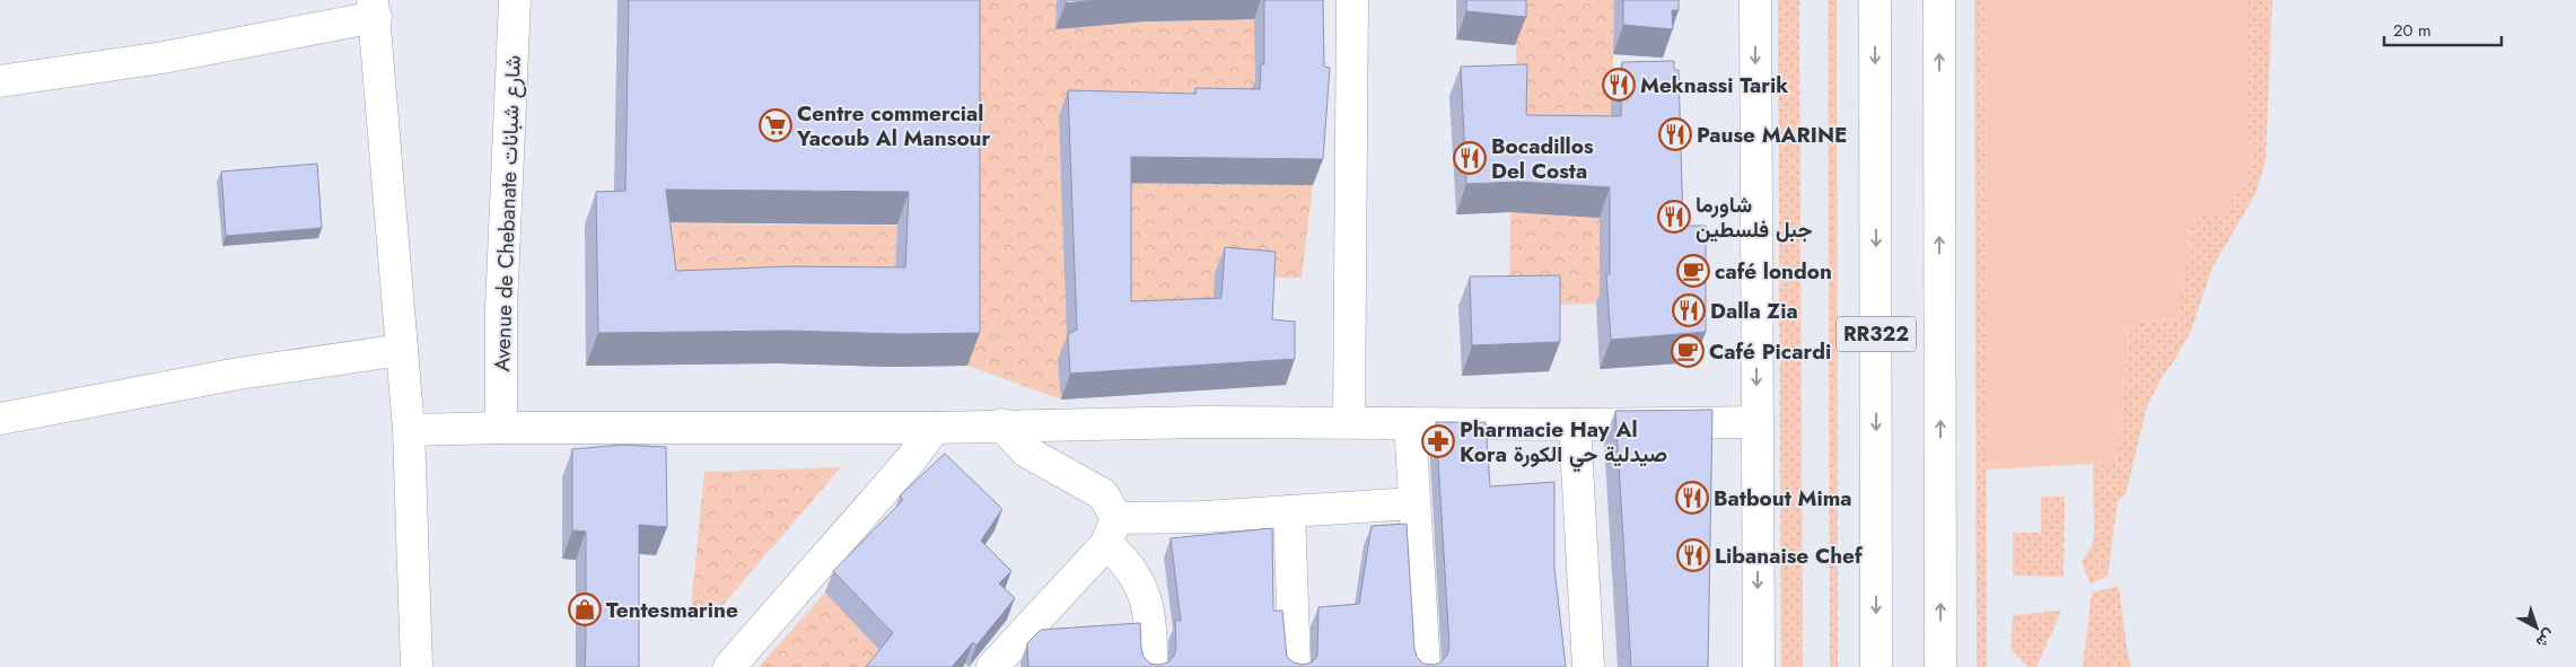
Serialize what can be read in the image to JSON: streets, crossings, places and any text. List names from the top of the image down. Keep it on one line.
{"streets":{"street":["Avenue de Chebanate شارع شبانات","RR322"]},"places":{"restaurant":["Meknassi Tarik","Pause MARINE","Bocadillos Del Costa","شاورما جبل فلسطين","Dalla Zia","Batbout Mima","Libanaise Chef"],"supermarket":["Centre commercial Yacoub Al Mansour"],"cafe":["café london","Café Picardi"],"pharmacy":["Pharmacie Hay Al Kora صيدلية حي الكورة"],"shop":["Tentesmarine"]},"scale_bar":"20 m","north":"bottom right"}
